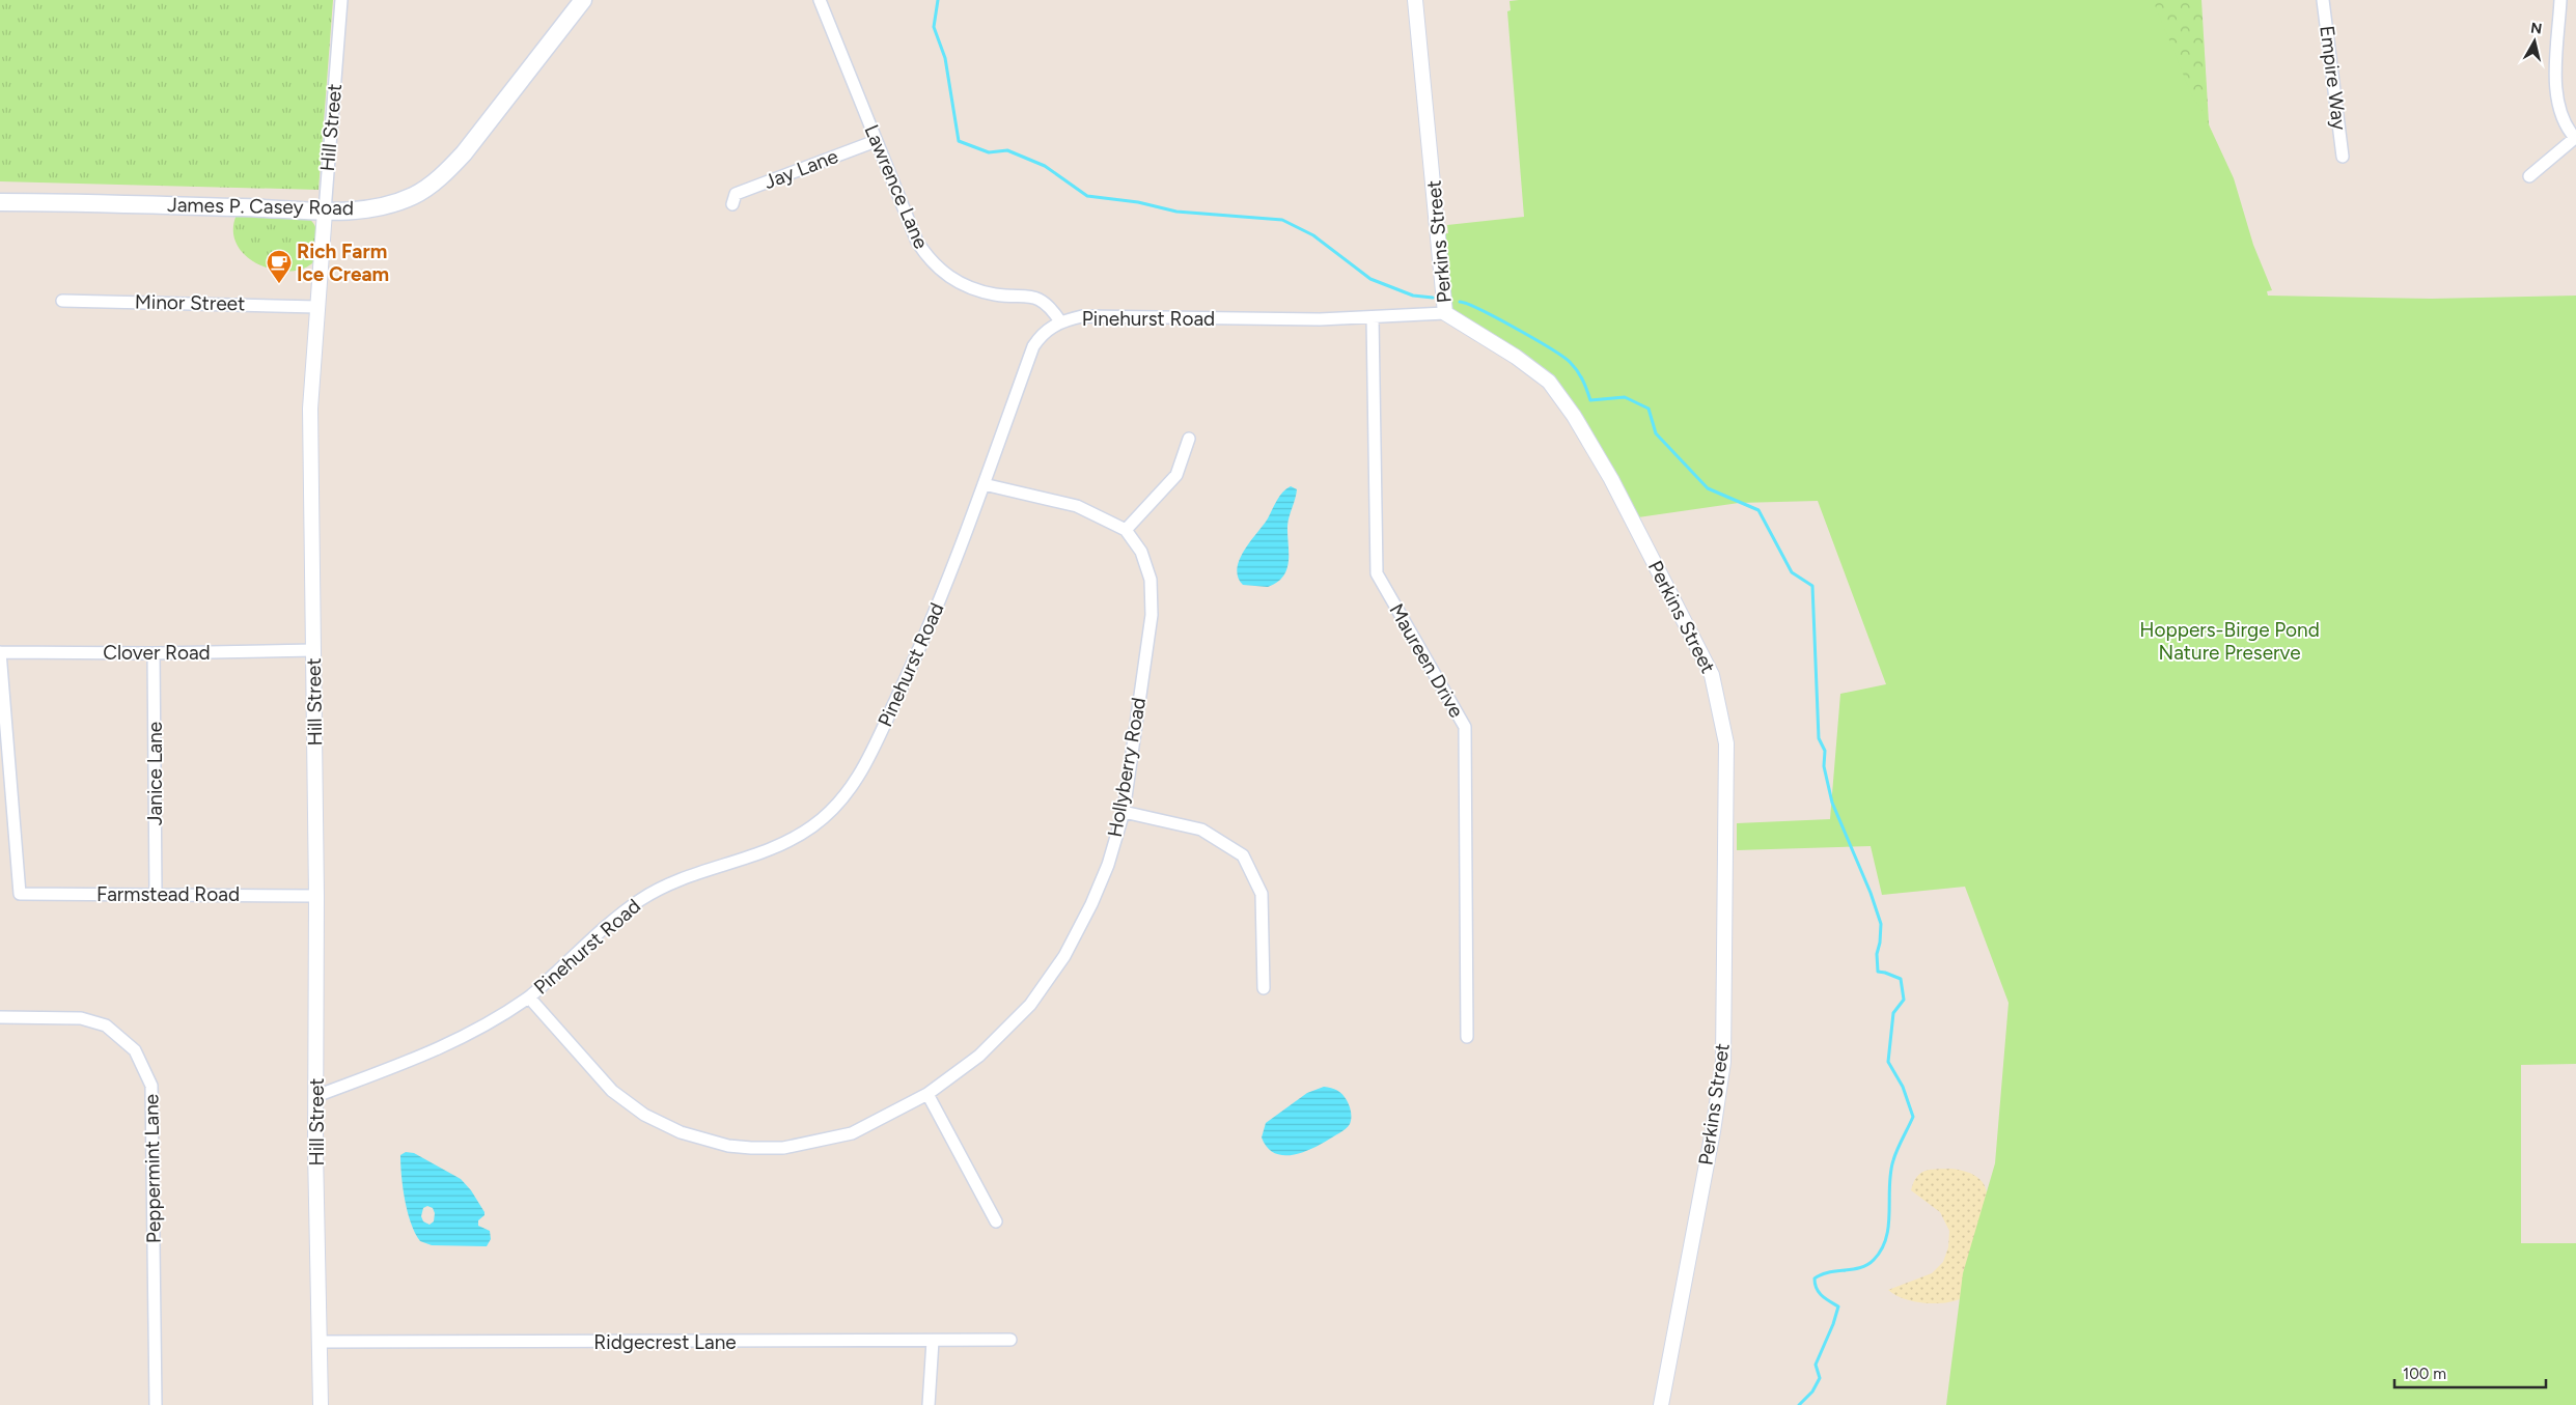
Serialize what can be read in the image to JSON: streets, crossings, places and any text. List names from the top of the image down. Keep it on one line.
{"streets":{"main road":["James P. Casey Road"],"street":["Empire Way","Hill Street","Jay Lane","Lawrence Lane","Perkins Street","Minor Street","Pinehurst Road","Clover Road","Maureen Drive","Hollyberry Road","Janice Lane","Farmstead Road","Peppermint Lane","Ridgecrest Lane"]},"crossings":[["Hill Street","James P. Casey Road"],["Hill Street","Minor Street"],["Hill Street","Pinehurst Road"],["Hill Street","Clover Road"],["Hill Street","Farmstead Road"],["Hill Street","Ridgecrest Lane"],["Jay Lane","Lawrence Lane"],["Lawrence Lane","Pinehurst Road"],["Perkins Street","Pinehurst Road"],["Pinehurst Road","Maureen Drive"],["Pinehurst Road","Hollyberry Road"],["Clover Road","Janice Lane"],["Clover Road","Farmstead Road"],["Janice Lane","Farmstead Road"]],"parks":["Hoppers-Birge Pond Nature Preserve"],"places":{"cafe":["Rich Farm Ice Cream"]},"scale_bar":"100 m","north":"top"}
